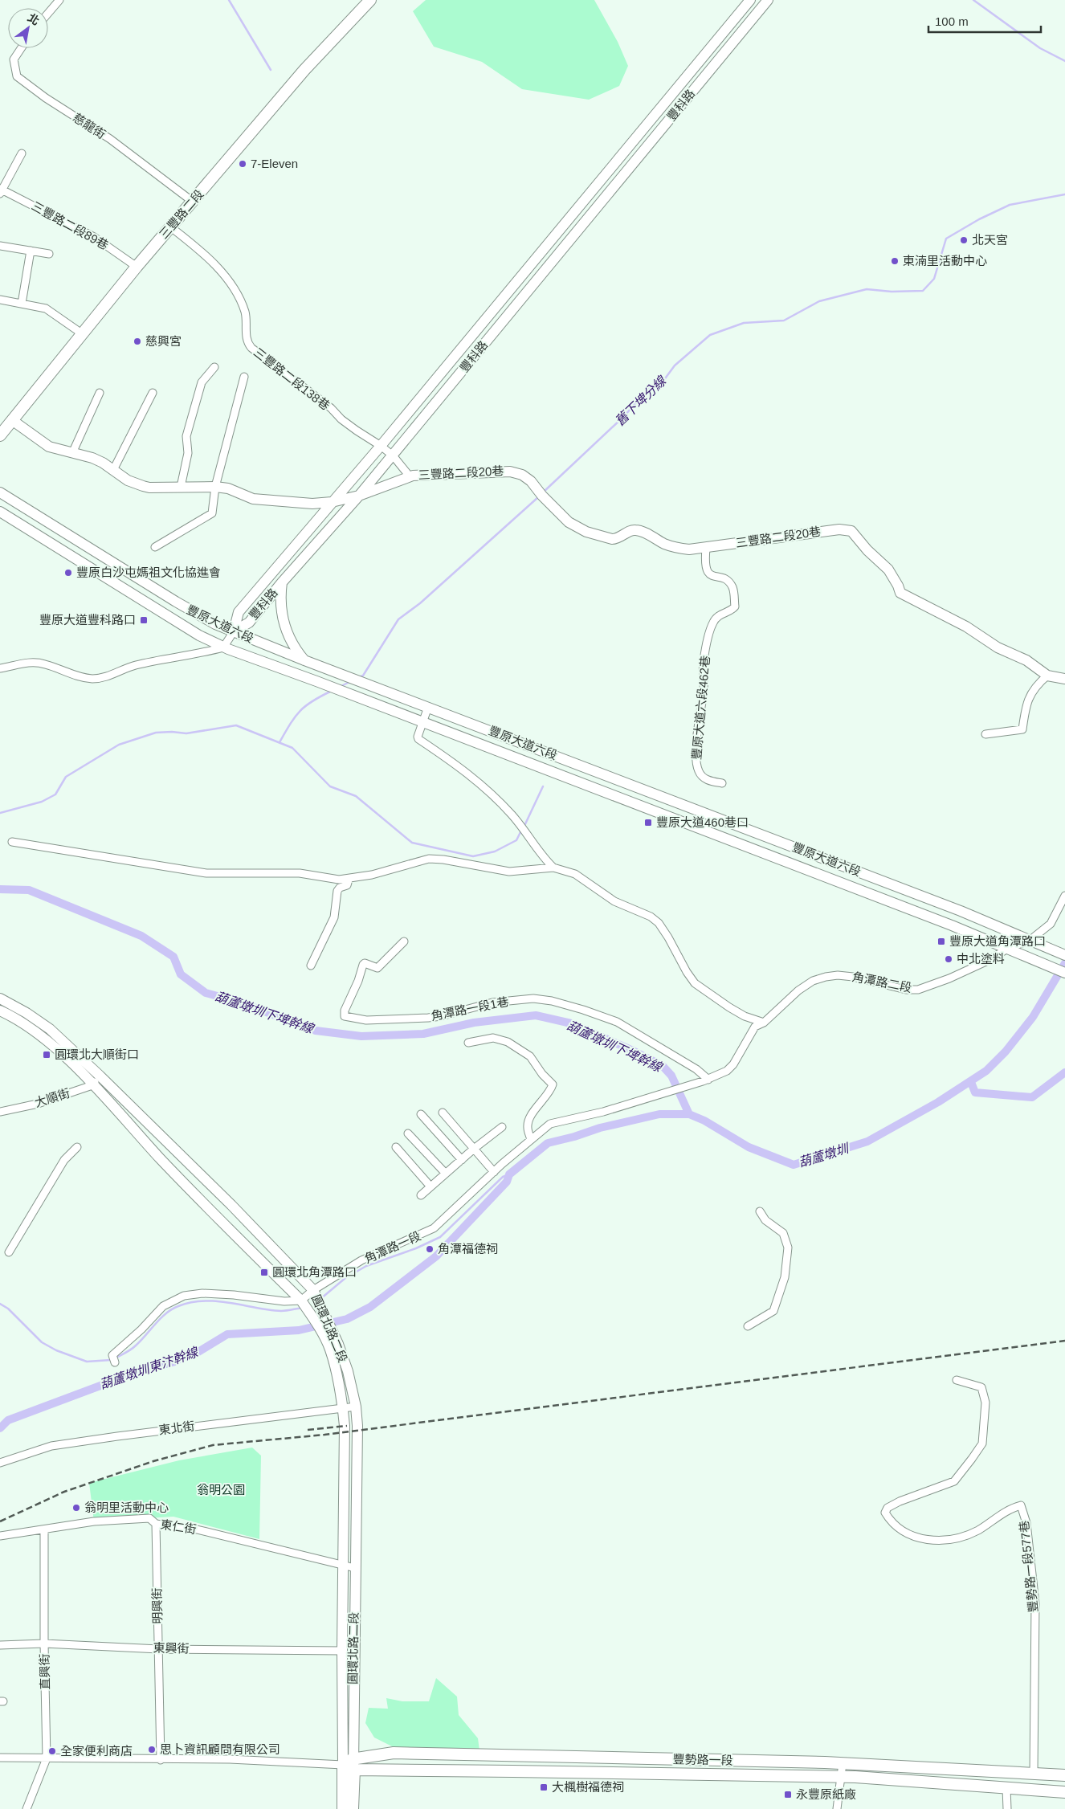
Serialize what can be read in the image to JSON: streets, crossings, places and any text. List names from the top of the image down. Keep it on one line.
{"streets":{"main road":["三豐路二段","豐勢路一段"],"street":["豐科路","慈龍街","三豐路二段89巷","三豐路二段138巷","三豐路二段20巷","豐原大道六段","豐原大道六段462巷","角潭路二段","角潭路一段1巷","大順街","角潭路一段","圓環北路二段","東北街","東仁街","豐勢路一段577巷","明興街","東興街","直興街"]},"crossings":[["豐科路","三豐路二段138巷"],["豐科路","三豐路二段20巷"],["豐科路","豐原大道六段"],["慈龍街","三豐路二段"],["三豐路二段","三豐路二段89巷"],["三豐路二段","三豐路二段138巷"],["三豐路二段","三豐路二段20巷"],["三豐路二段138巷","三豐路二段20巷"],["三豐路二段20巷","豐原大道六段462巷"],["豐原大道六段","角潭路二段"],["角潭路二段","角潭路一段1巷"],["角潭路二段","角潭路一段"],["大順街","圓環北路二段"],["角潭路一段","圓環北路二段"],["圓環北路二段","東北街"],["圓環北路二段","東仁街"],["圓環北路二段","東興街"],["圓環北路二段","豐勢路一段"],["東仁街","明興街"],["東仁街","直興街"],["豐勢路一段577巷","豐勢路一段"],["明興街","東興街"],["明興街","豐勢路一段"],["東興街","直興街"],["直興街","豐勢路一段"]],"water":["舊下埤分線","葫蘆墩圳下埤幹線","葫蘆墩圳","葫蘆墩圳東汴幹線"],"parks":["翁明公園"],"places":{"other":["7-Eleven","北天宮","東湳里活動中心","慈興宮","豐原白沙屯媽祖文化協進會","中北塗料","角潭福德祠","翁明里活動中心","思卜資訊顧問有限公司","全家便利商店"],"transit":["豐原大道豐科路口","豐原大道460巷口","豐原大道角潭路口","圓環北大順街口","圓環北角潭路口","大楓樹福德祠","永豐原紙廠"]},"scale_bar":"100 m","north":"top right"}
